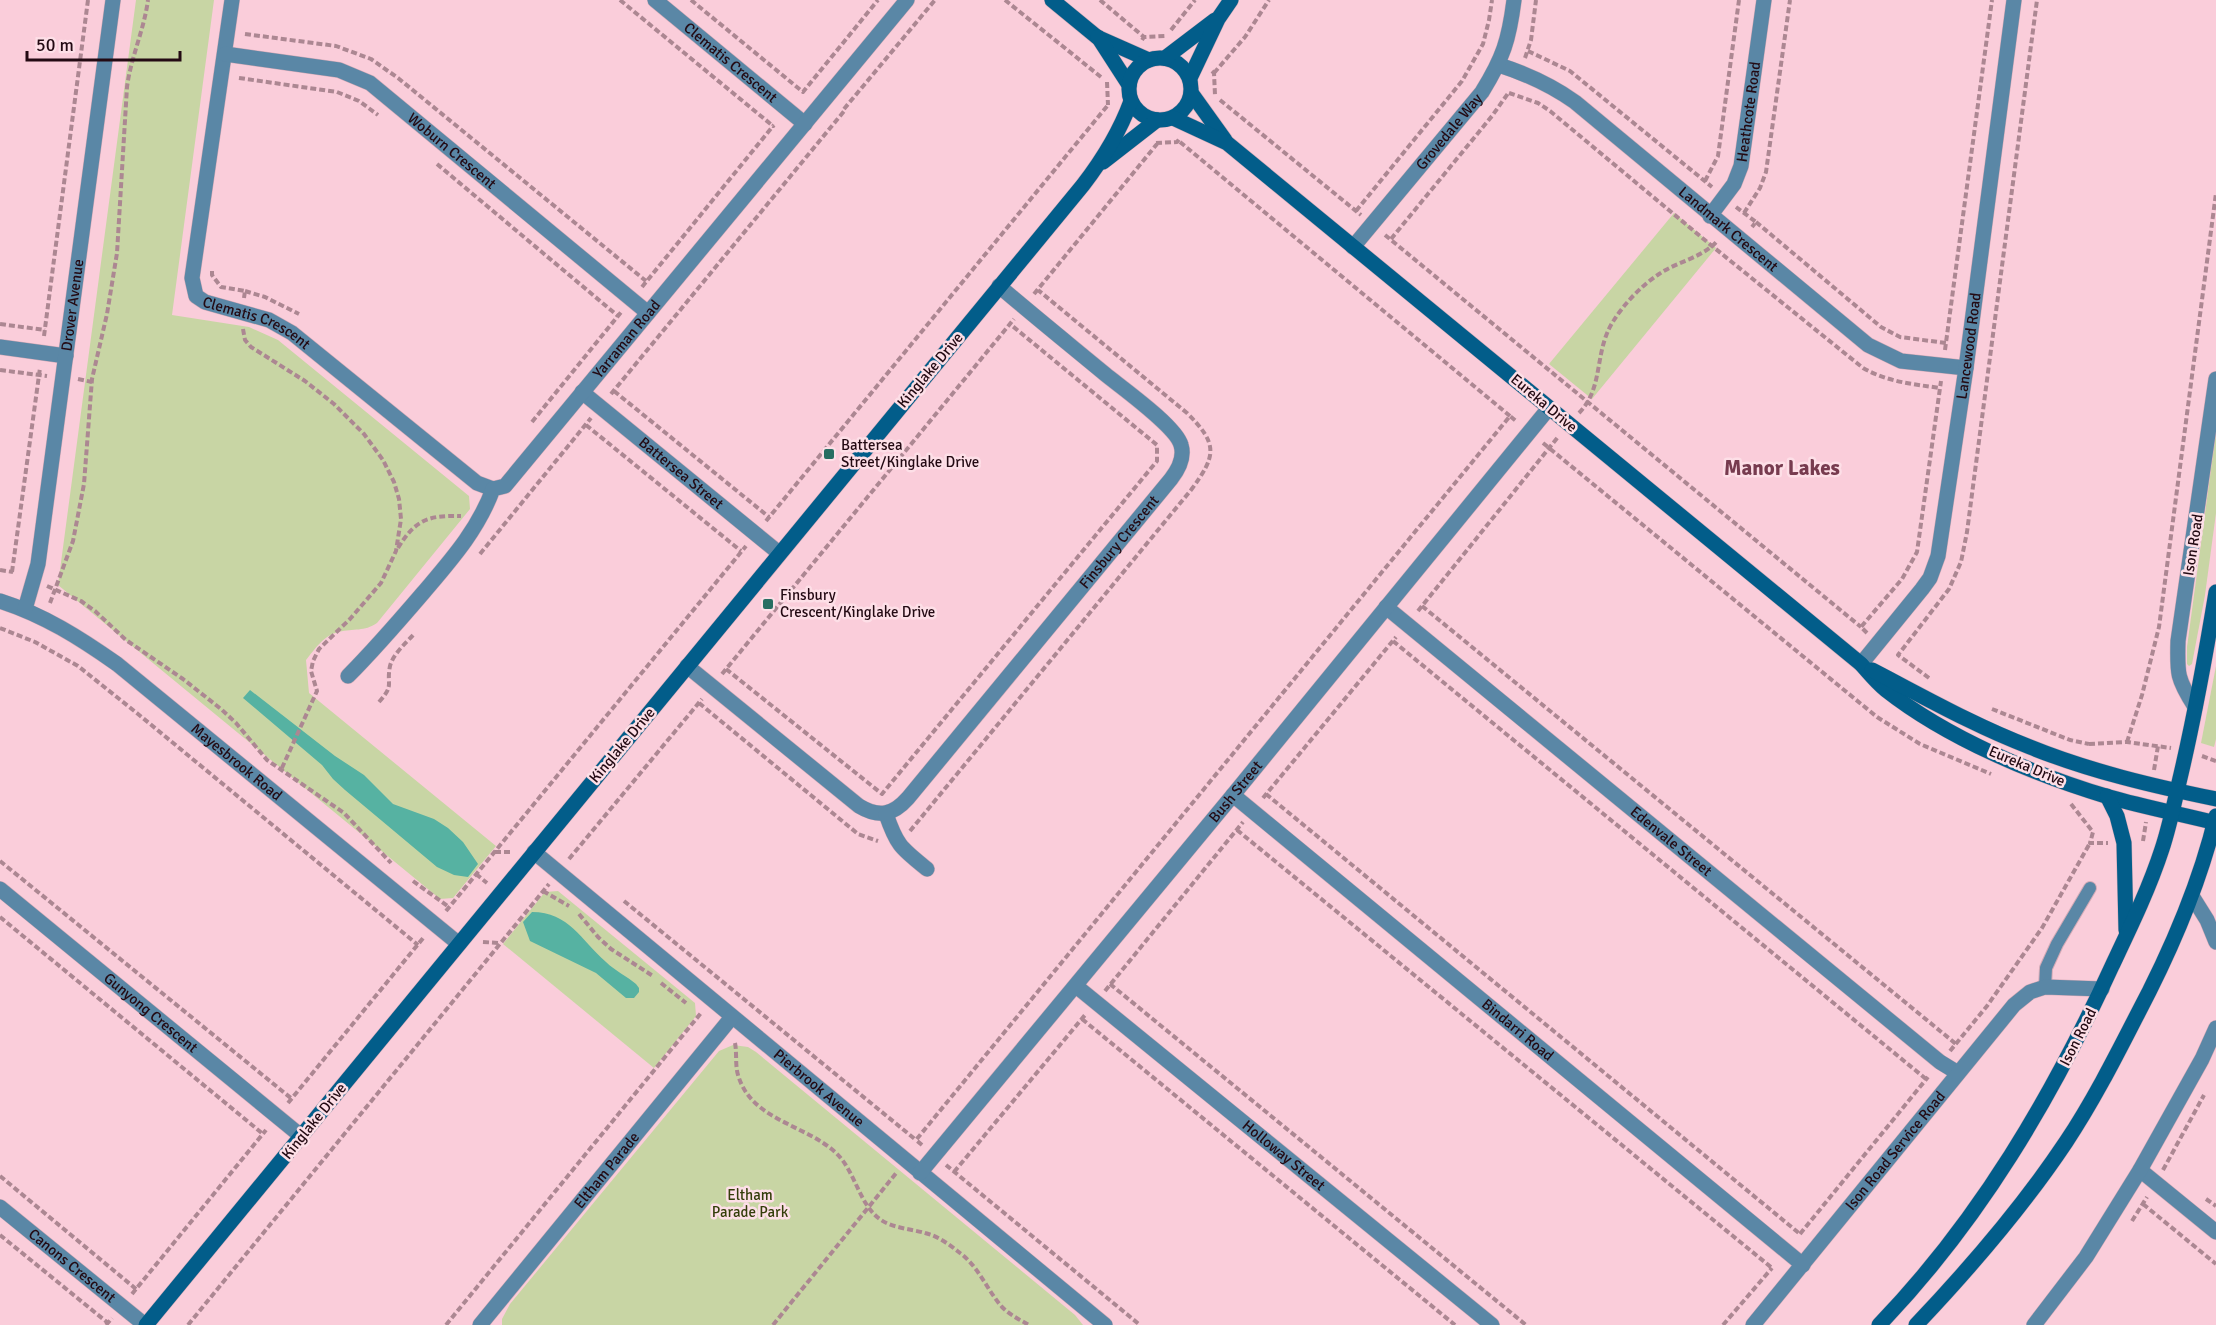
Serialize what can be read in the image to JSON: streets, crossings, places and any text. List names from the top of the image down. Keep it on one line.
{"streets":{"street":["Clematis Crescent","Heathcote Road","Grovedale Way","Woburn Crescent","Landmark Crescent","Drover Avenue","Yarraman Road","Lancewood Road","Kinglake Drive","Eureka Drive","Battersea Street","Finsbury Crescent","Ison Road","Mayesbrook Road","Bush Street","Edenvale Street","Gunyong Crescent","Bindarri Road","Pierbrook Avenue","Ison Road Service Road","Holloway Street","Eltham Parade","Canons Crescent"]},"crossings":[["Clematis Crescent","Woburn Crescent"],["Clematis Crescent","Yarraman Road"],["Heathcote Road","Landmark Crescent"],["Grovedale Way","Landmark Crescent"],["Grovedale Way","Eureka Drive"],["Woburn Crescent","Yarraman Road"],["Landmark Crescent","Lancewood Road"],["Drover Avenue","Mayesbrook Road"],["Yarraman Road","Battersea Street"],["Lancewood Road","Eureka Drive"],["Kinglake Drive","Eureka Drive"],["Kinglake Drive","Battersea Street"],["Kinglake Drive","Finsbury Crescent"],["Kinglake Drive","Mayesbrook Road"],["Kinglake Drive","Gunyong Crescent"],["Kinglake Drive","Pierbrook Avenue"],["Kinglake Drive","Canons Crescent"],["Eureka Drive","Ison Road"],["Eureka Drive","Bush Street"],["Bush Street","Edenvale Street"],["Bush Street","Bindarri Road"],["Bush Street","Pierbrook Avenue"],["Bush Street","Holloway Street"],["Edenvale Street","Ison Road Service Road"],["Bindarri Road","Ison Road Service Road"],["Pierbrook Avenue","Eltham Parade"]],"districts":["Manor Lakes"],"parks":["Eltham Parade Park"],"places":{"transit":["Battersea Street/Kinglake Drive","Finsbury Crescent/Kinglake Drive"]},"scale_bar":"50 m"}
